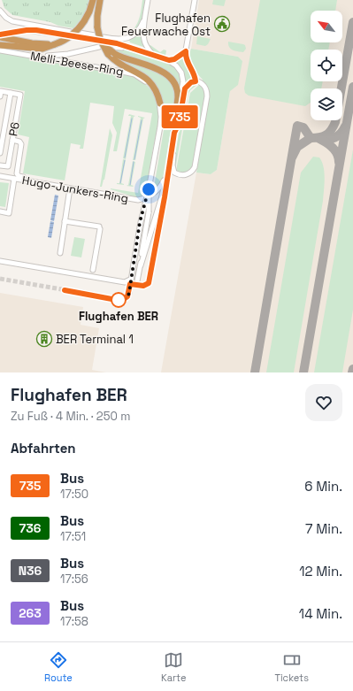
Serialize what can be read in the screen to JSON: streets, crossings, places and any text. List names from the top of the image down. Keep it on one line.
{"streets":{"street":["Melli-Beese-Ring","P6","Hugo-Junkers-Ring"]},"crossings":[["Melli-Beese-Ring","Hugo-Junkers-Ring"]],"places":{"public building":["Flughafen Feuerwache Ost"],"other":["Flughafen BER"],"building":["BER Terminal 1"]},"lines":["bus line 735"],"north":"top left","page":{"on_map":"735","heading":[["Flughafen BER","Zu Fuß · 4 Min. · 250 m"],"Abfahrten"],"list":[{"mark":"735","name":"Bus","note":"17:50","value":"6 Min."},{"mark":"736","name":"Bus","note":"17:51","value":"7 Min."},{"mark":"N36","name":"Bus","note":"17:56","value":"12 Min."},{"mark":"263","name":"Bus","note":"17:58","value":"14 Min."}],"tabs":["Route","Karte","Tickets"]}}
